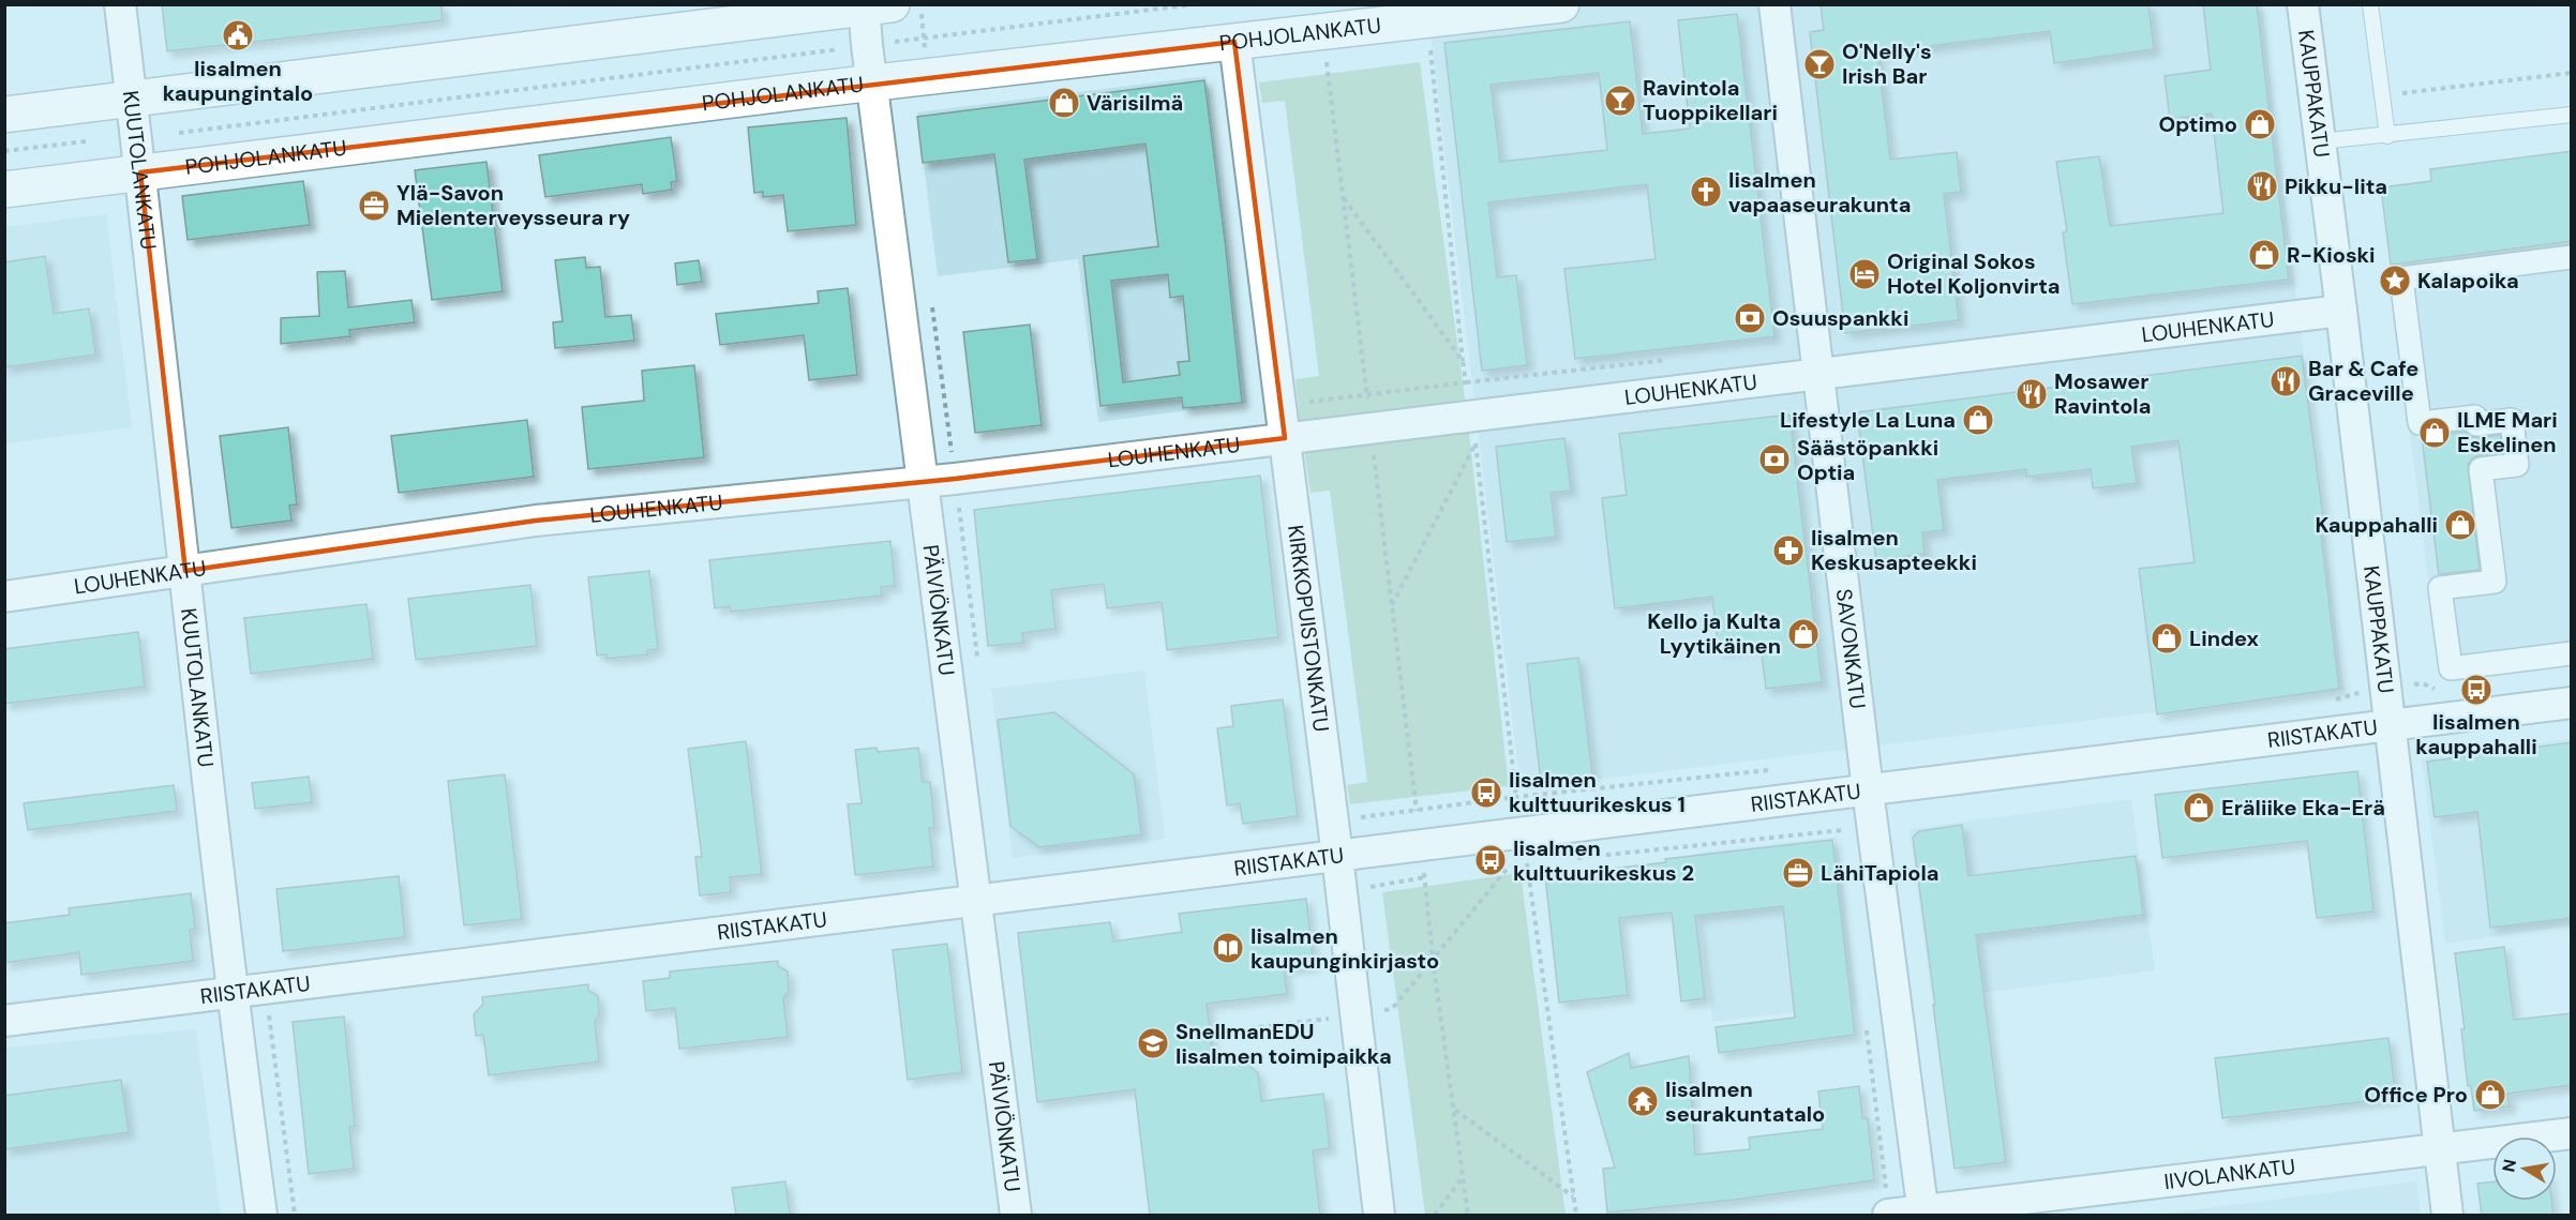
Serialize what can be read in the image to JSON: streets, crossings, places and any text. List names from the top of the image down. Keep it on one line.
{"streets":{"main road":["POHJOLANKATU"],"street":["KAUPPAKATU","KUUTOLANKATU","LOUHENKATU","PÄIVIÖNKATU","KIRKKOPUISTONKATU","SAVONKATU","RIISTAKATU","IIVOLANKATU"]},"crossings":[["POHJOLANKATU","KUUTOLANKATU"],["POHJOLANKATU","PÄIVIÖNKATU"],["POHJOLANKATU","KIRKKOPUISTONKATU"],["KAUPPAKATU","LOUHENKATU"],["KAUPPAKATU","RIISTAKATU"],["KAUPPAKATU","IIVOLANKATU"],["KUUTOLANKATU","LOUHENKATU"],["KUUTOLANKATU","RIISTAKATU"],["LOUHENKATU","PÄIVIÖNKATU"],["LOUHENKATU","KIRKKOPUISTONKATU"],["LOUHENKATU","SAVONKATU"],["PÄIVIÖNKATU","RIISTAKATU"],["KIRKKOPUISTONKATU","RIISTAKATU"],["SAVONKATU","RIISTAKATU"],["SAVONKATU","IIVOLANKATU"]],"places":{"public building":["Iisalmen kaupungintalo"],"bar":["O'Nelly's Irish Bar","Ravintola Tuoppikellari"],"shop":["Värisilmä","Optimo","R-Kioski","Lifestyle La Luna","ILME Mari Eskelinen","Kauppahalli","Kello ja Kulta Lyytikäinen","Lindex","Eräliike Eka-Erä","Office Pro"],"restaurant":["Pikku-Iita","Bar & Cafe Graceville","Mosawer Ravintola"],"church":["Iisalmen vapaaseurakunta"],"office":["Ylä-Savon Mielenterveysseura ry","LähiTapiola"],"hotel":["Original Sokos Hotel Koljonvirta"],"place":["Kalapoika"],"bank":["Osuuspankki","Säästöpankki Optia"],"pharmacy":["Iisalmen Keskusapteekki"],"bus stop":["Iisalmen kauppahalli","Iisalmen kulttuurikeskus 1","Iisalmen kulttuurikeskus 2"],"library":["Iisalmen kaupunginkirjasto"],"school or university":["SnellmanEDU Iisalmen toimipaikka"],"temple":["Iisalmen seurakuntatalo"]},"north":"left"}
